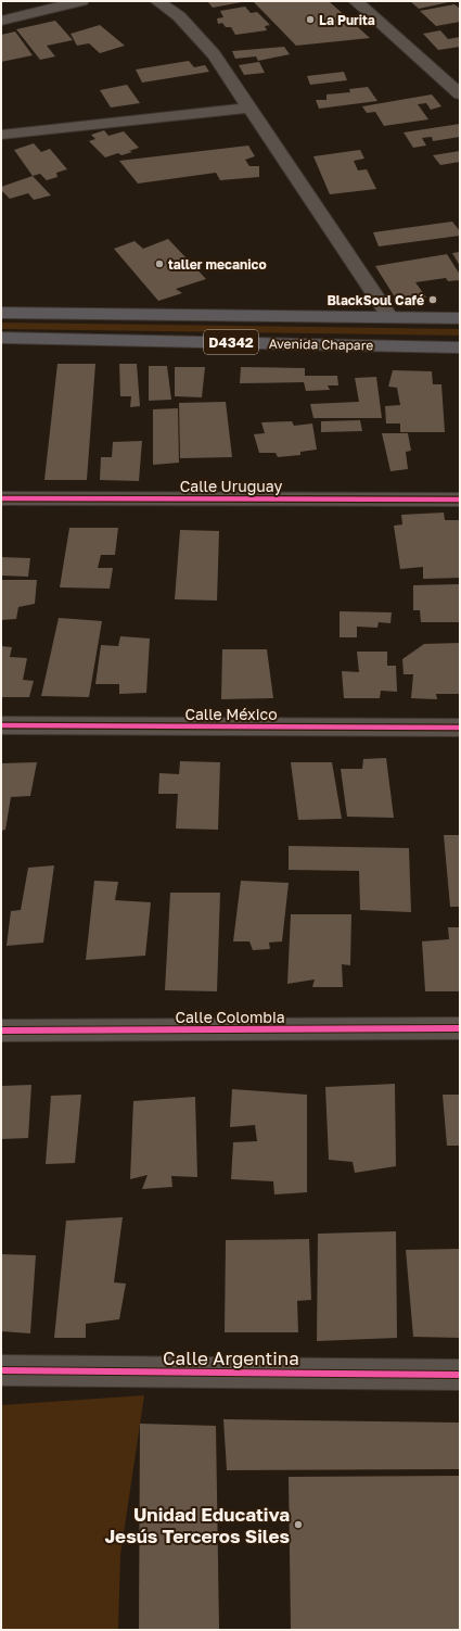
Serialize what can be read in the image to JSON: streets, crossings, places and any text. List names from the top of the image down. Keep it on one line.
{"streets":{"main road":["D4342","Avenida Chapare"],"street":["Calle Uruguay","Calle México","Calle Colombia","Calle Argentina"]},"places":["La Purita","taller mecanico","BlackSoul Café","Unidad Educativa Jesús Terceros Siles"]}
